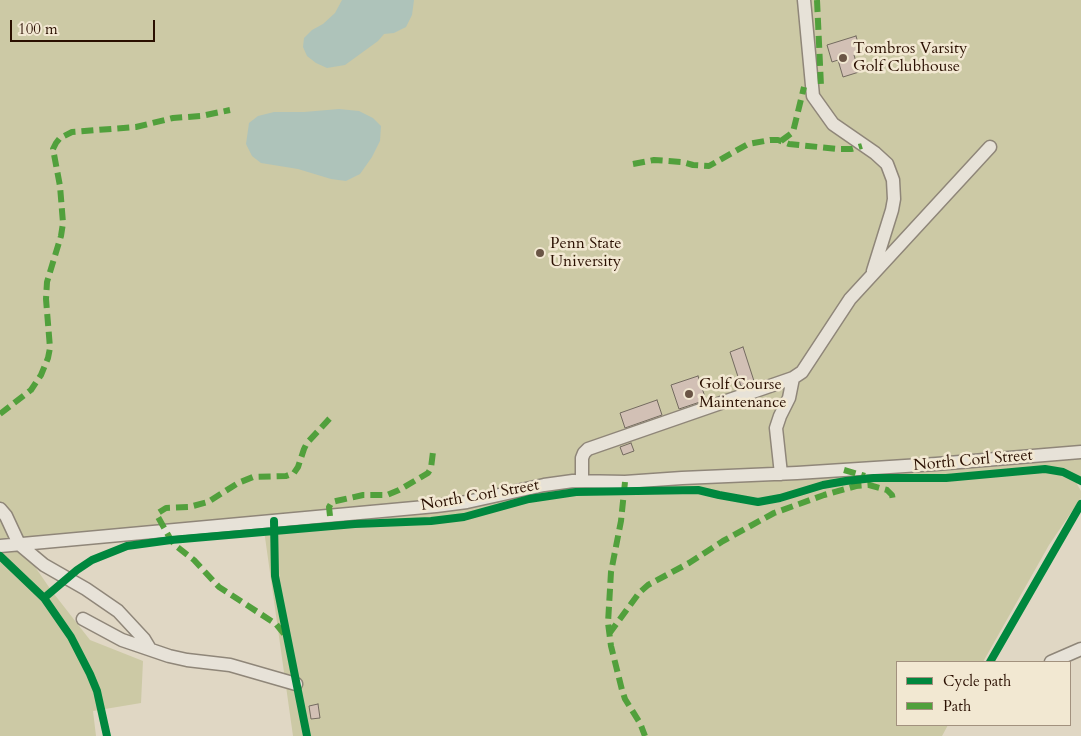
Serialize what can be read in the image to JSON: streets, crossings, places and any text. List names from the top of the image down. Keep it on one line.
{"streets":{"street":["North Corl Street"]},"places":["Tombros Varsity Golf Clubhouse","Penn State University","Golf Course Maintenance"],"legend":["Cycle path","Path"],"scale_bar":"100 m"}
